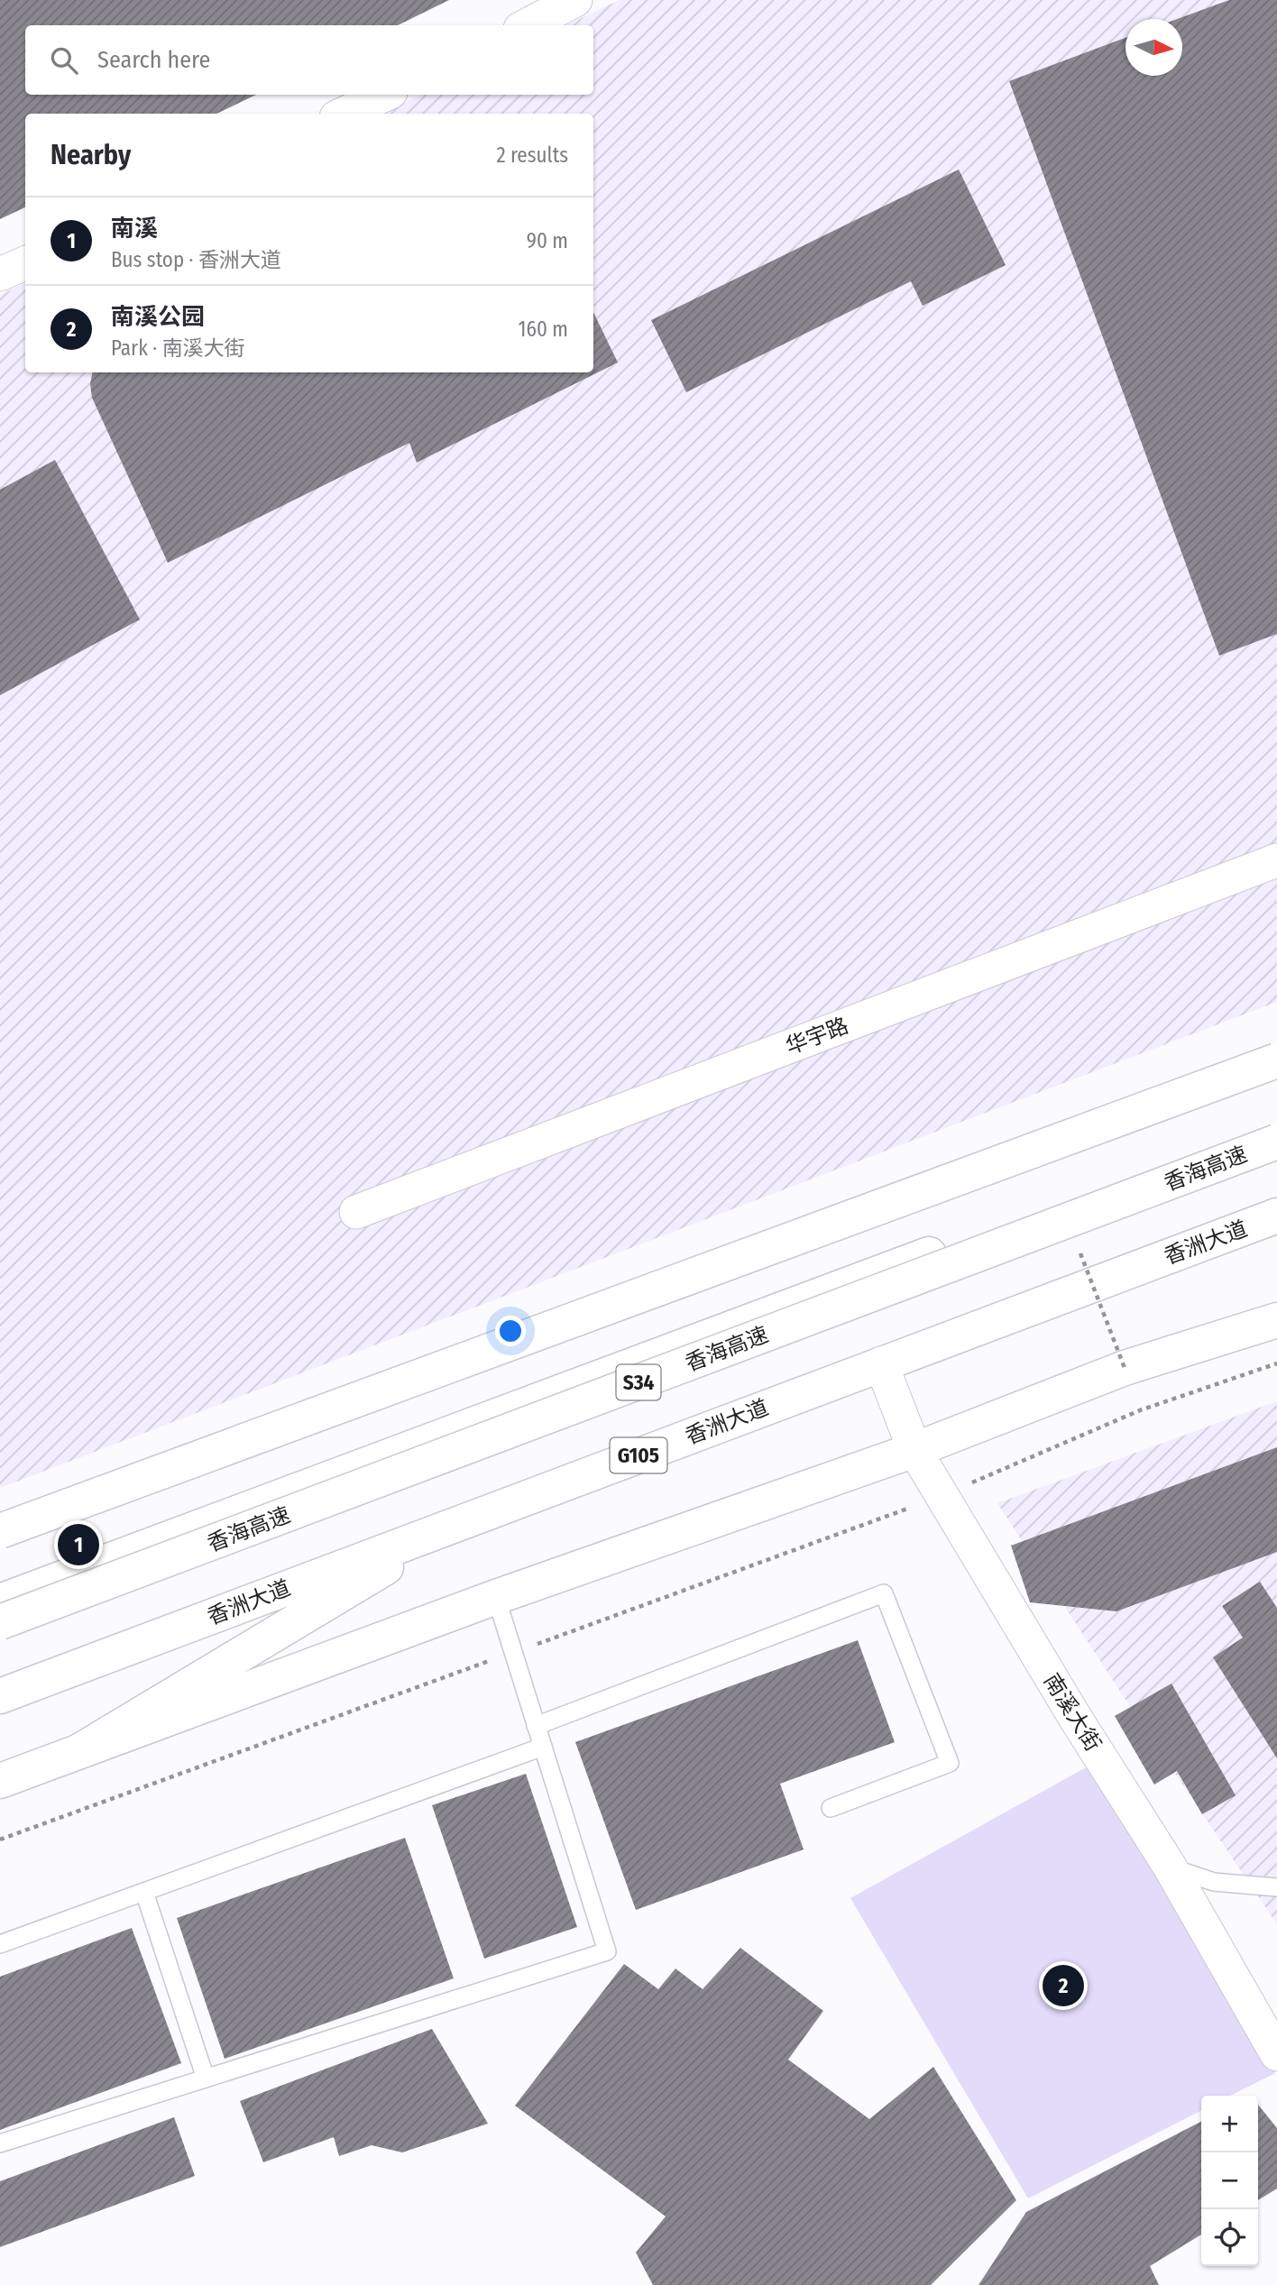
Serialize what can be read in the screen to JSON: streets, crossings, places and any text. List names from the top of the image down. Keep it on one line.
{"streets":{"main road":["香海高速","香洲大道","S34","G105"],"street":["华宇路","南溪大街"]},"crossings":[["香洲大道","南溪大街"]],"north":"right","page":{"search":"Search here","heading":["Nearby","2 results"],"list":[{"mark":"1","name":"南溪","note":"Bus stop · 香洲大道","value":"90 m"},{"mark":"2","name":"南溪公园","note":"Park · 南溪大街","value":"160 m"}],"pins":["1","2"],"map_buttons":["+","−"]}}
